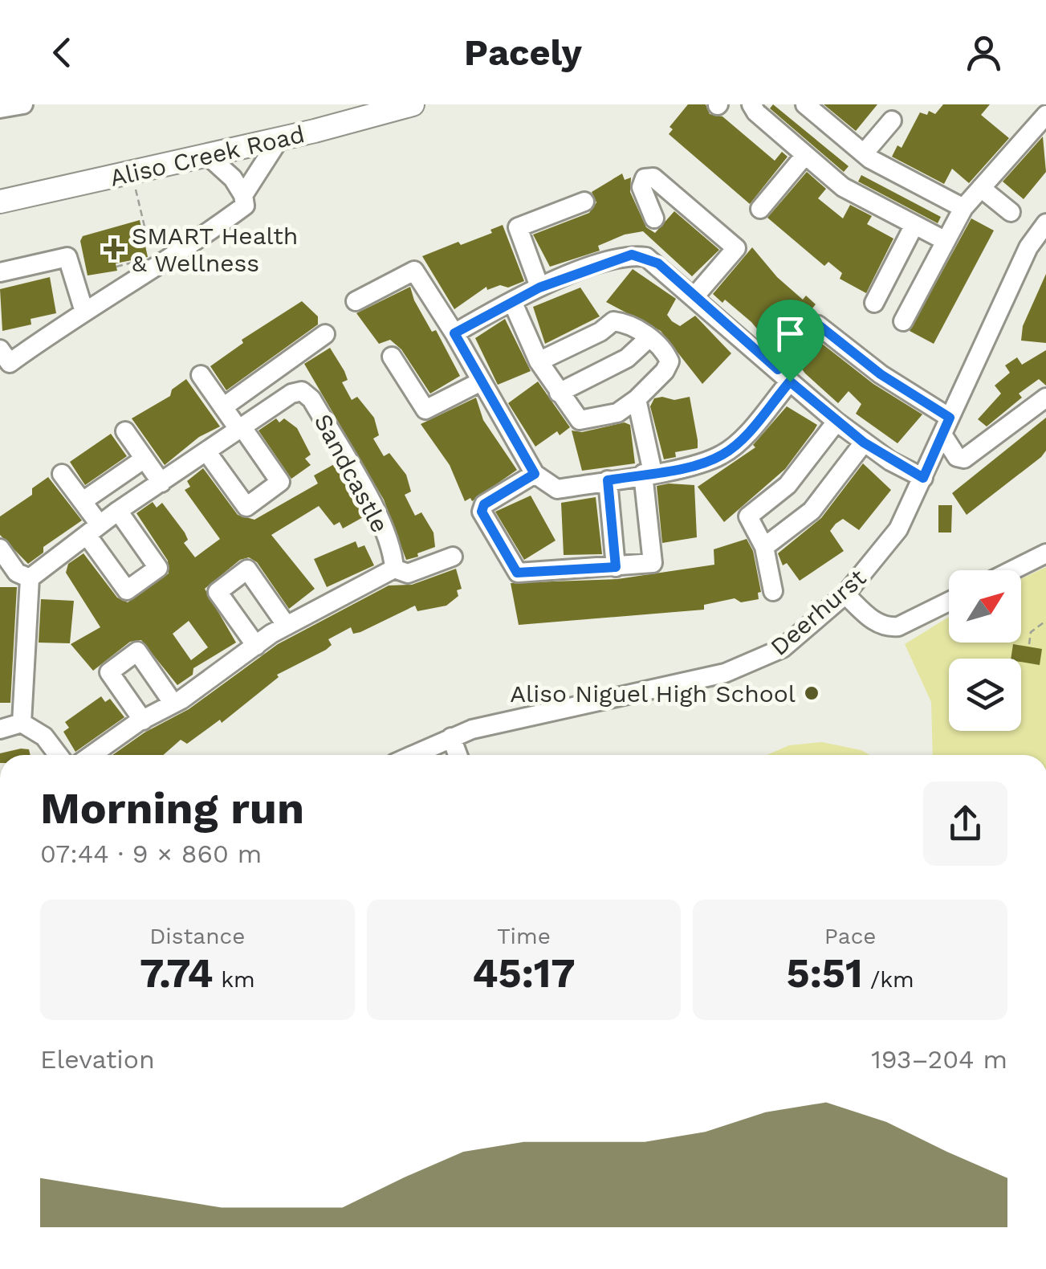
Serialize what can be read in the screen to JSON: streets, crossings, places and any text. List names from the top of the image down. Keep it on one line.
{"streets":{"main road":["Aliso Creek Road"],"street":["Sandcastle","Deerhurst"]},"places":{"health":["SMART Health & Wellness"],"other":["Aliso Niguel High School"]},"north":"top right","page":{"header":"Pacely","heading":["Morning run","07:44 · 9 × 860 m"],"stats":[["Distance","7.74 km"],["Time","45:17"],["Pace","5:51 /km"]],"chart":["Elevation","193–204 m"]}}
